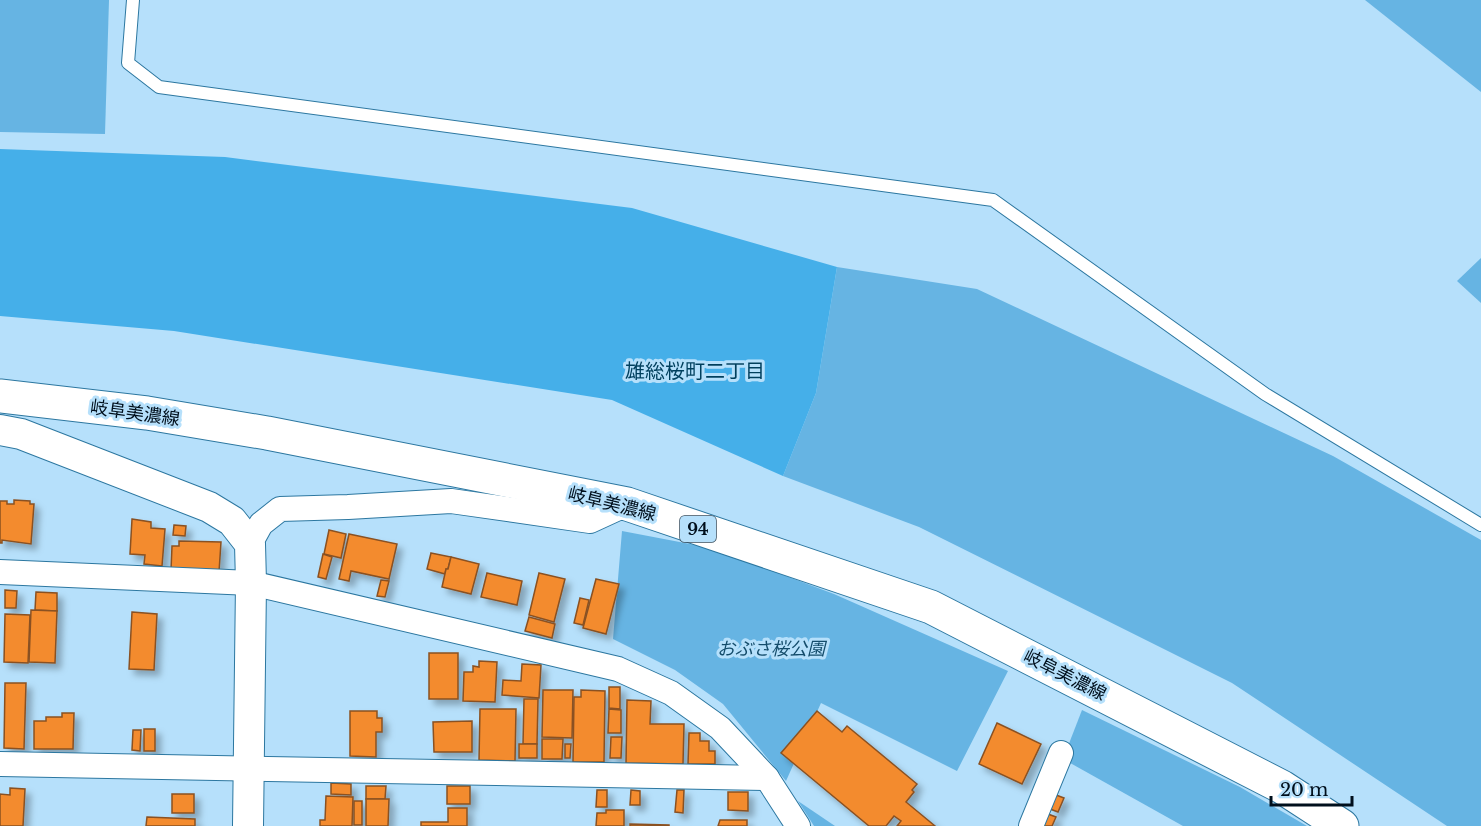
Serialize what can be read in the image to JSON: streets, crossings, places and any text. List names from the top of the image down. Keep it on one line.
{"streets":{"main road":["岐阜美濃線","94"]},"districts":["雄総桜町二丁目"],"parks":["おぶさ桜公園"],"scale_bar":"20 m"}
